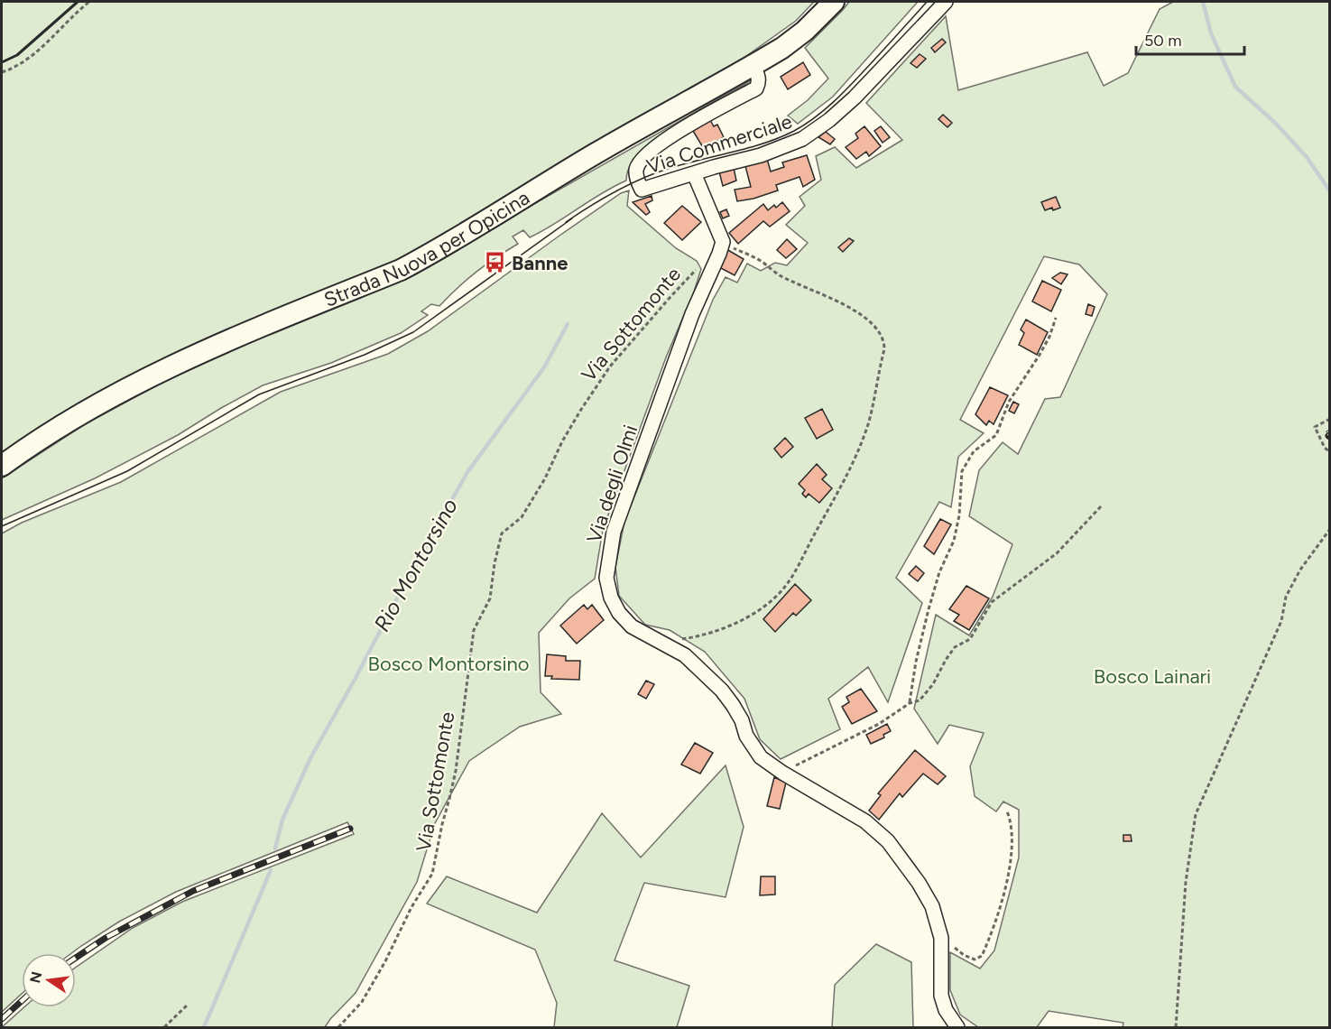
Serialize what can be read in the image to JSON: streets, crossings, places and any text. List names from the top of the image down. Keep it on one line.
{"streets":{"main road":["Strada Nuova per Opicina"],"street":["Via Commerciale","Via degli Olmi"],"path":["Via Sottomonte"]},"crossings":[["Via Commerciale","Strada Nuova per Opicina"]],"water":["Rio Montorsino"],"parks":["Bosco Montorsino","Bosco Lainari"],"places":{"bus stop":["Banne"]},"scale_bar":"50 m","north":"left"}
